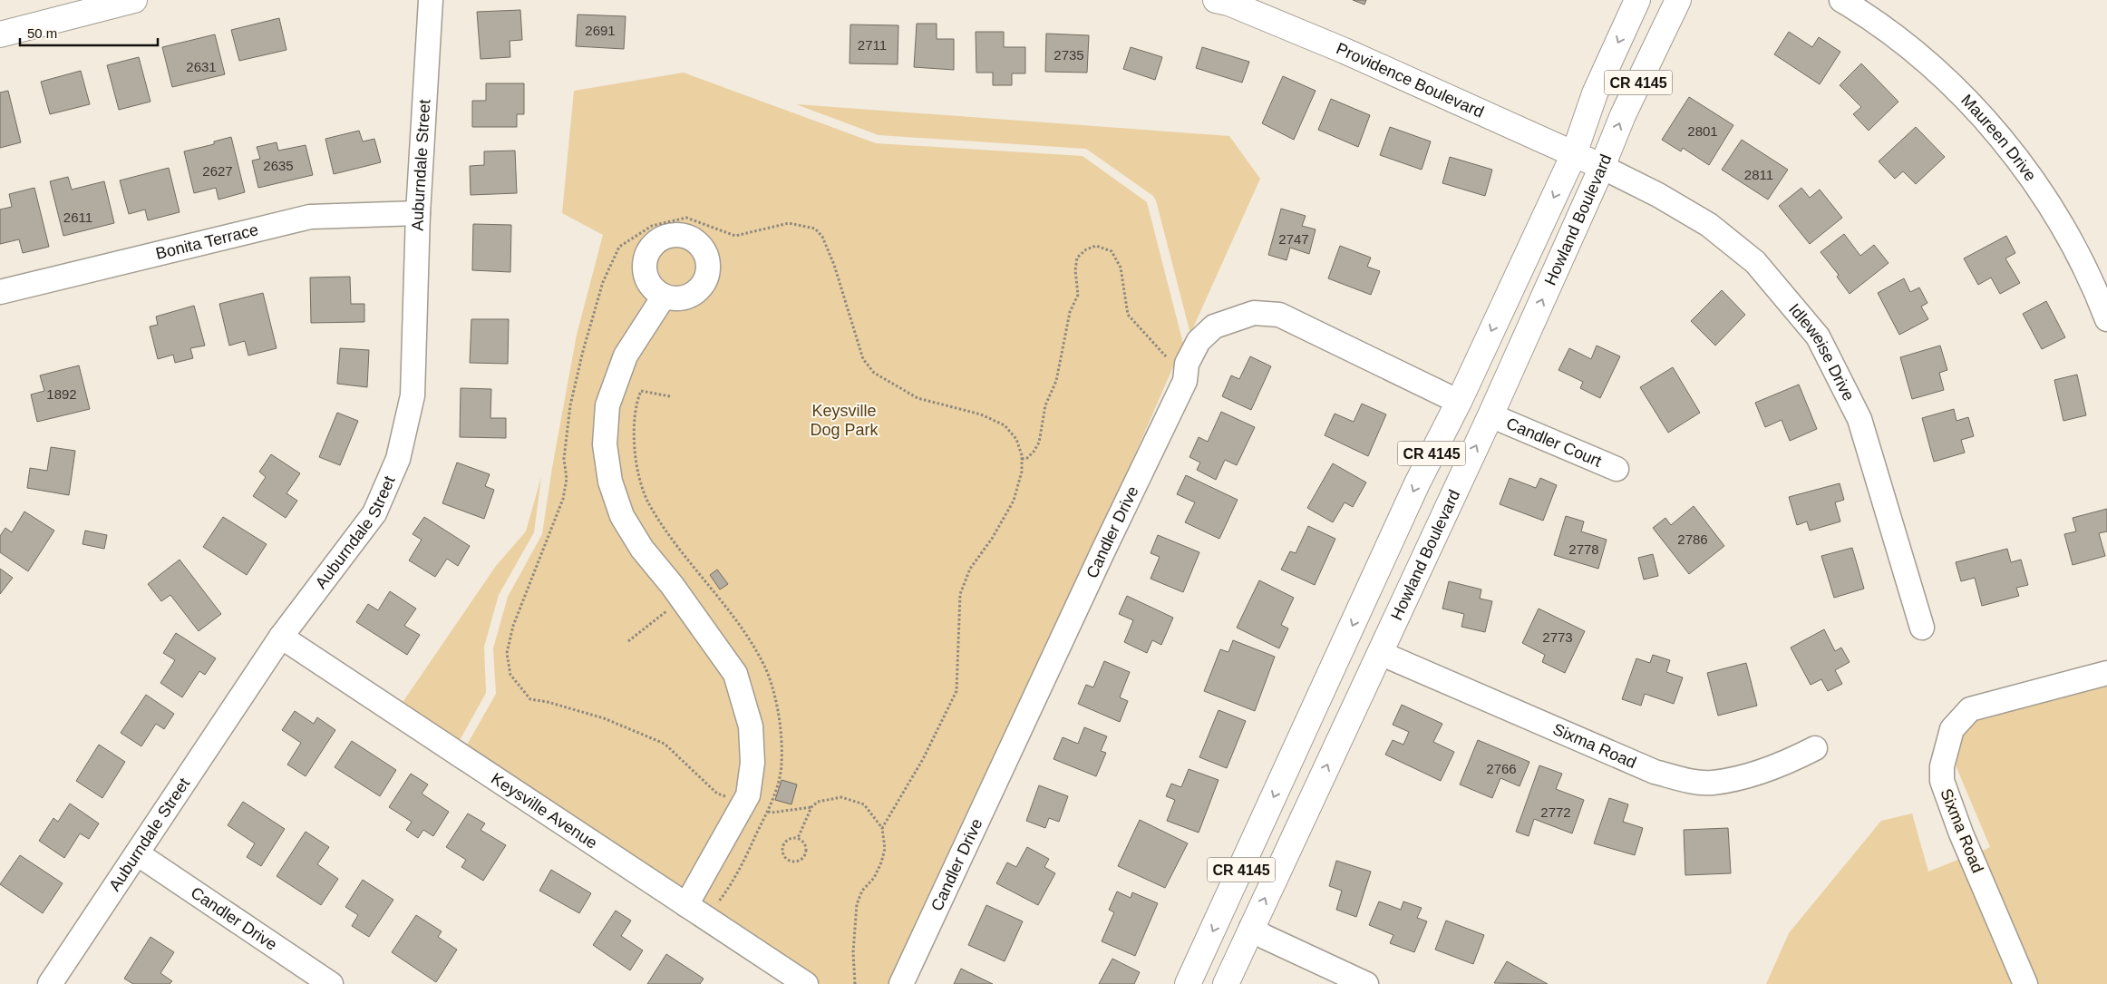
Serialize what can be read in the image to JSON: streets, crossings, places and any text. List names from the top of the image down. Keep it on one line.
{"streets":{"main road":["Providence Boulevard","CR 4145","Howland Boulevard"],"street":["Maureen Drive","Auburndale Street","Bonita Terrace","Idleweise Drive","Candler Court","Candler Drive","Sixma Road","Keysville Avenue"]},"crossings":[["Providence Boulevard","Howland Boulevard"],["Providence Boulevard","Idleweise Drive"],["Auburndale Street","Bonita Terrace"],["Auburndale Street","Candler Drive"],["Auburndale Street","Keysville Avenue"],["Howland Boulevard","Idleweise Drive"],["Howland Boulevard","Candler Court"],["Howland Boulevard","Candler Drive"],["Howland Boulevard","Sixma Road"]],"parks":["Keysville Dog Park"],"house_numbers":["2691","2711","2735","2631","2801","2635","2627","2811","2611","2747","1892","2786","2778","2773","2766","2772"],"scale_bar":"50 m"}
